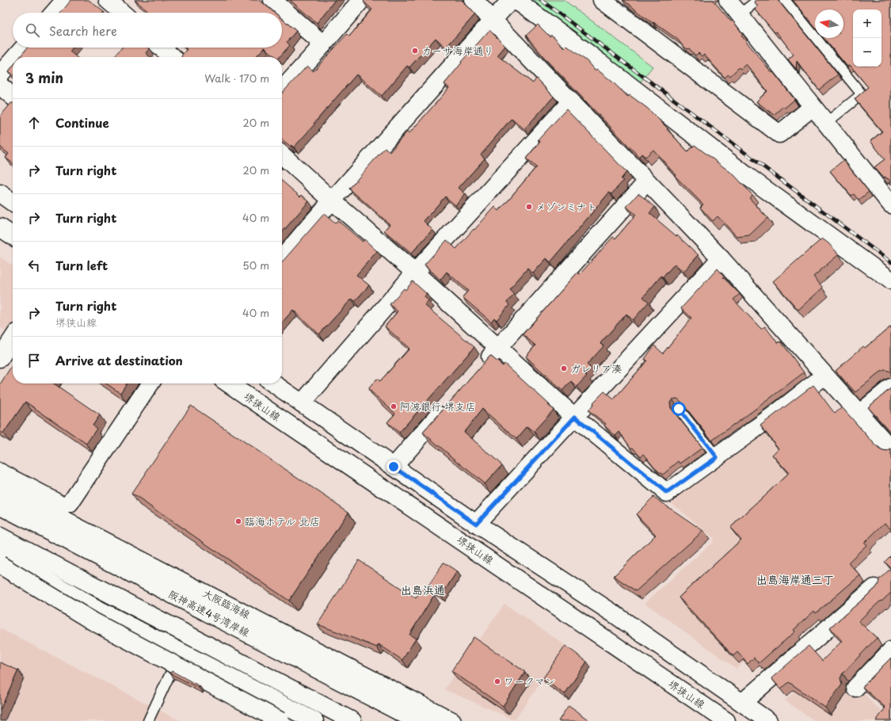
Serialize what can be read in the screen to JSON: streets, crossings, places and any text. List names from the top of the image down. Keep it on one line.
{"streets":{"main road":["堺狭山線","大阪臨海線","阪神高速4号湾岸線"]},"districts":["出島海岸通三丁","出島浜通"],"places":["カーサ海岸通り","メゾンミナト","ガレリア湊","阿波銀行 堺支店","臨海ホテル 北店","ワークマン"],"north":"left","page":{"map_buttons":["+","−"],"search":"Search here","heading":["3 min","Walk · 170 m"],"list":[["Continue","20 m"],["Turn right","20 m"],["Turn right","40 m"],["Turn left","50 m"],["Turn right","堺狭山線","40 m"],"Arrive at destination"]}}
